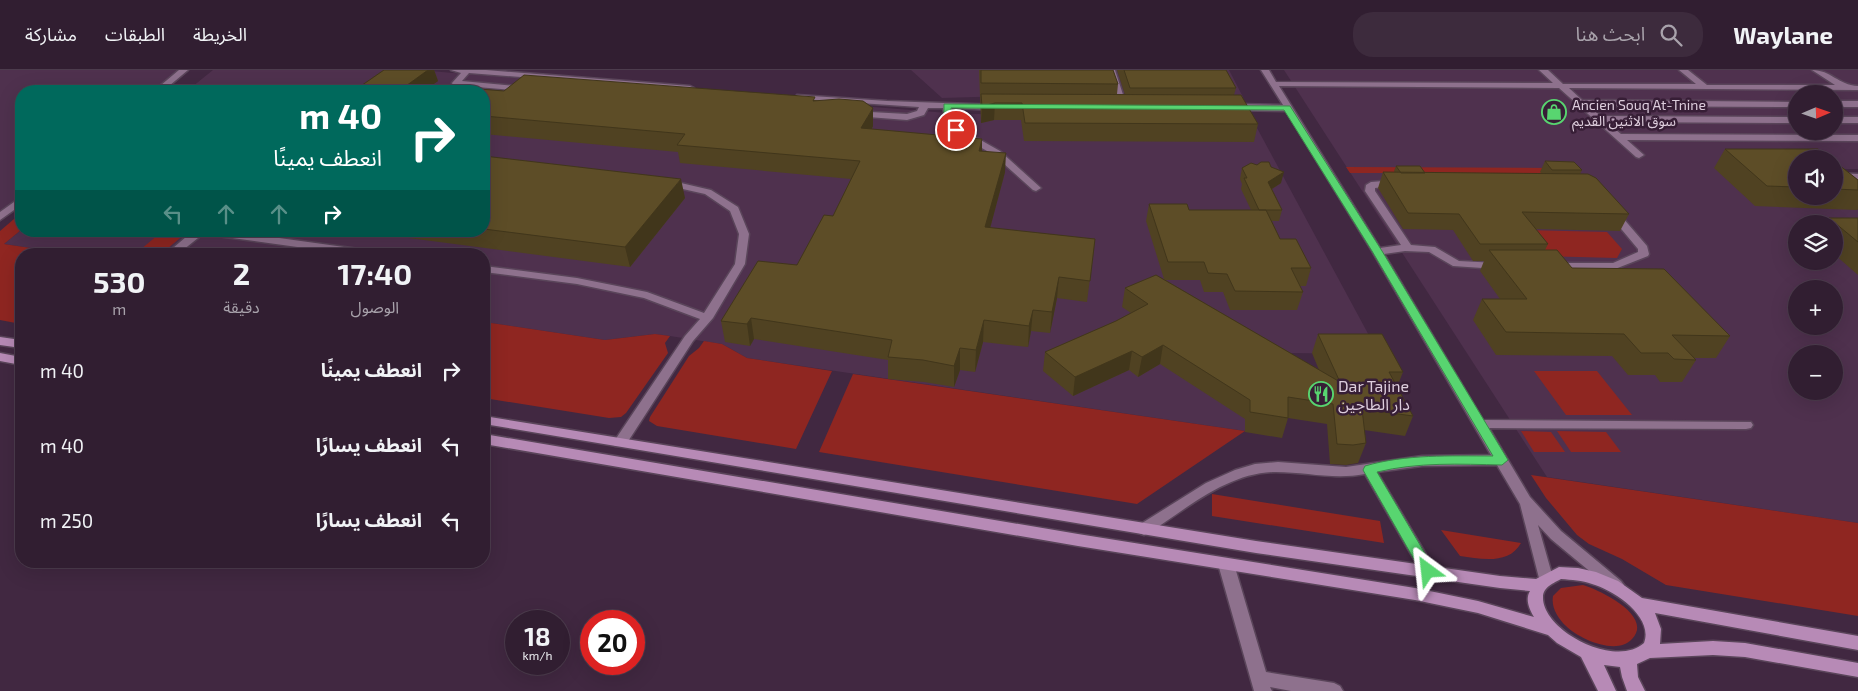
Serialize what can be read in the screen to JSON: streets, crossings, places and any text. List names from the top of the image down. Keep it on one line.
{"places":{"shop":["Ancien Souq At-Tnine سوق الاثنين القديم"],"restaurant":["Dar Tajine دار الطاجين"]},"north":"right","page":{"header":"Waylane","search":"ابحث هنا","nav":["الخريطة","الطبقات","مشاركة"],"map_buttons":["+","−"],"turn":["40 m","انعطف يمينًا"],"eta":["17:40","الوصول","2","دقيقة","530","m"],"list":[{"name":"انعطف يمينًا","value":"40 m"},{"name":"انعطف يسارًا","value":"40 m"},{"name":"انعطف يسارًا","value":"250 m"}],"speed":"18 km/h","limit":"20"}}
